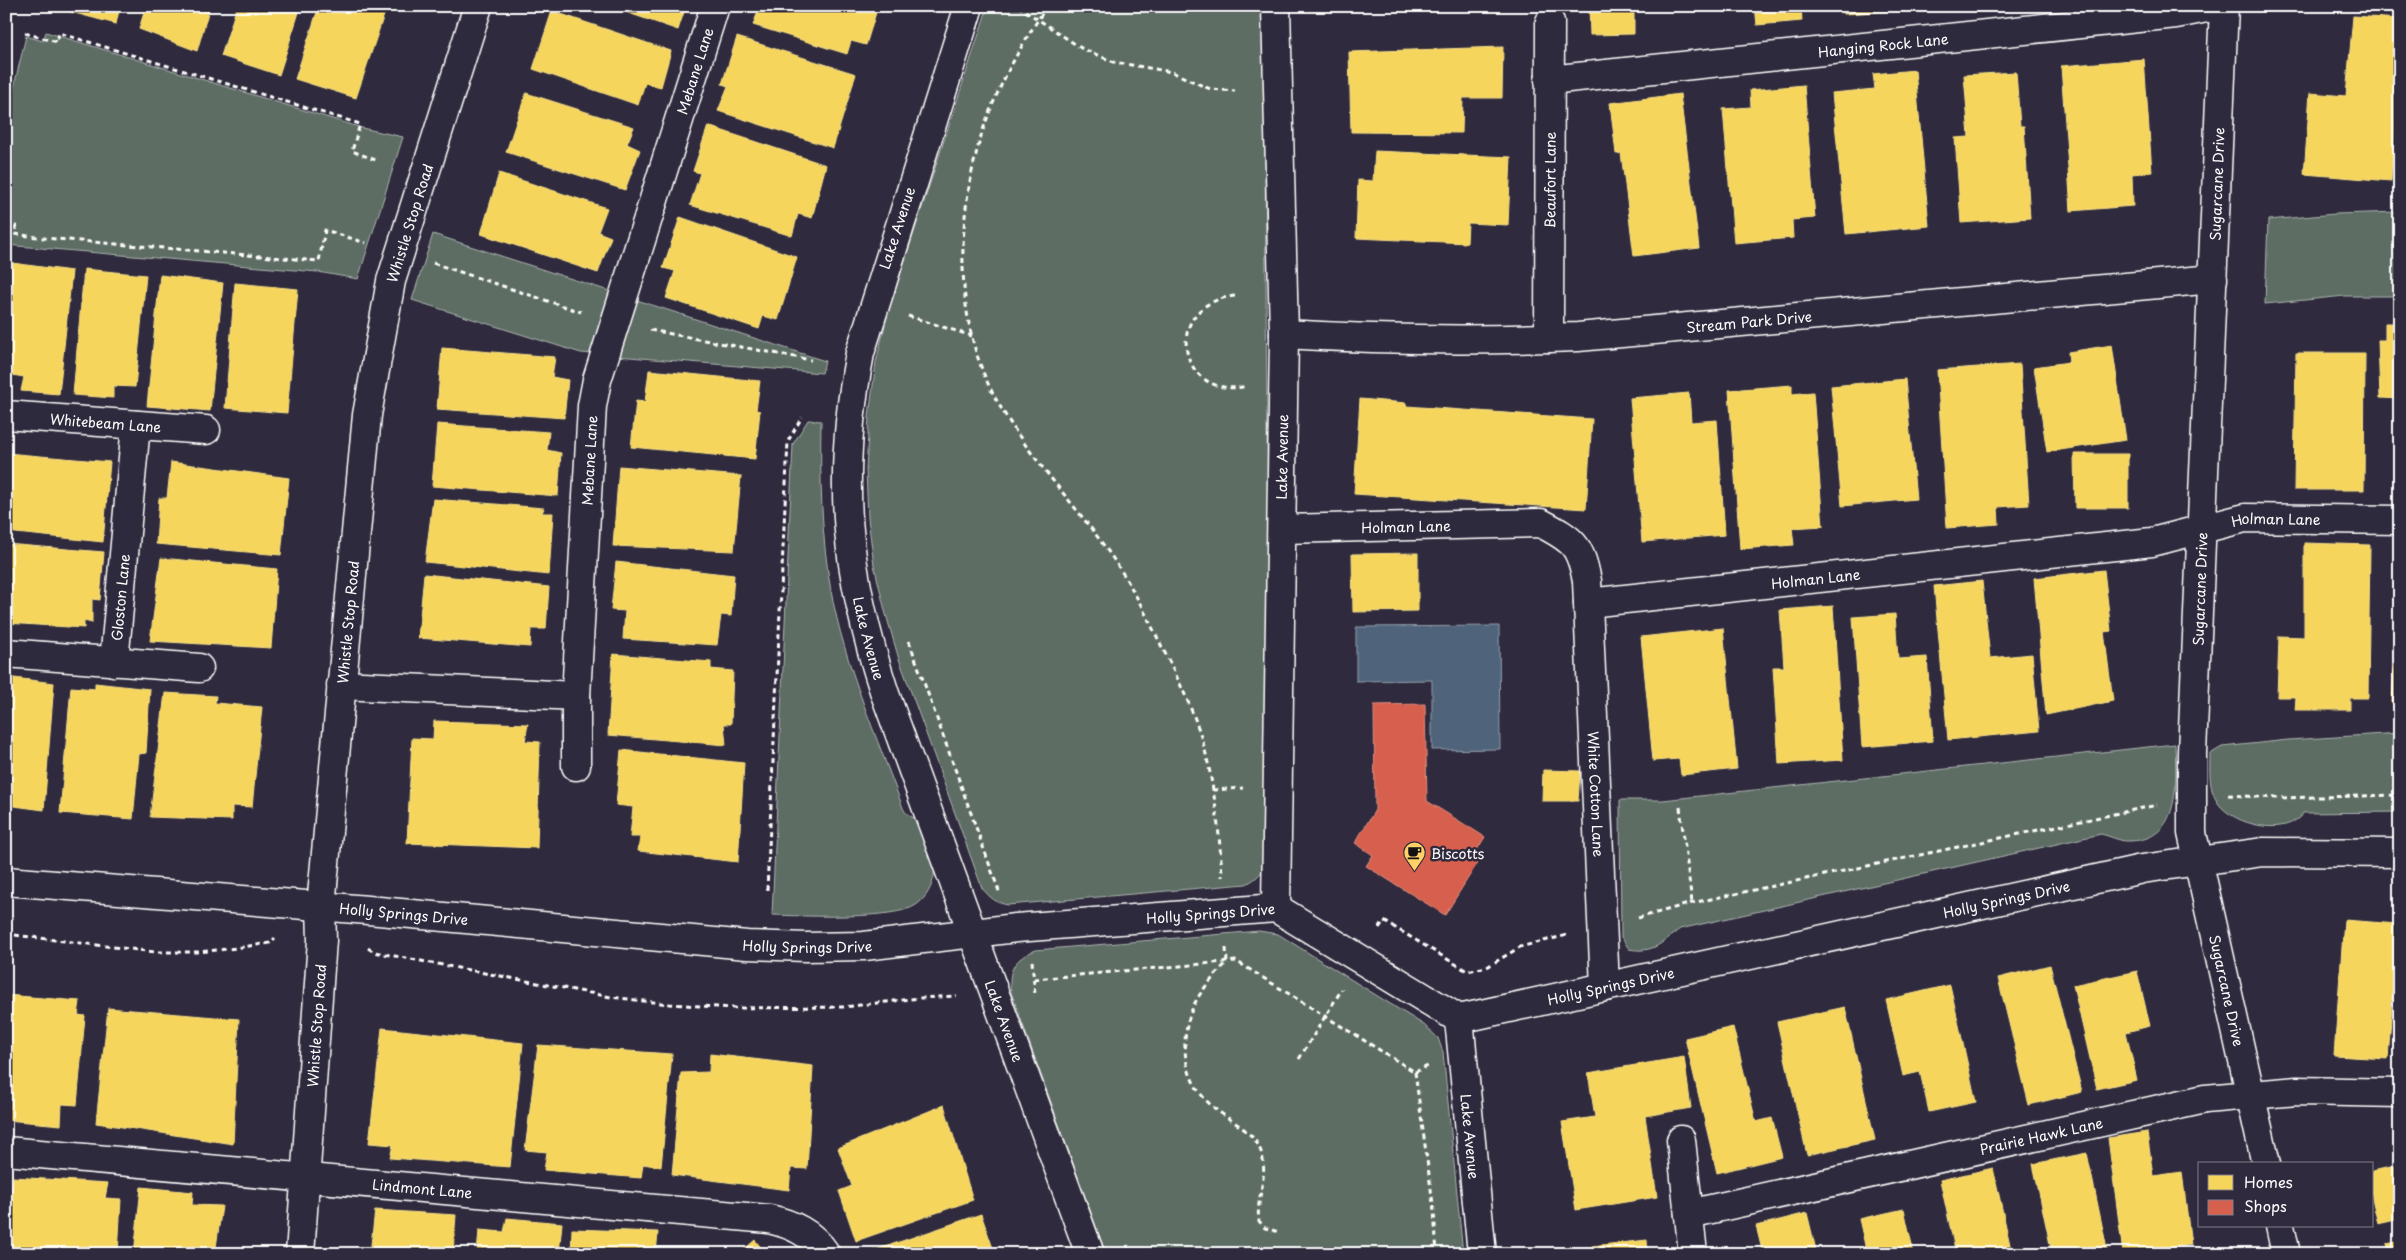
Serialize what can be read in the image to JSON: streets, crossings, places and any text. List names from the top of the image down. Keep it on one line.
{"streets":{"street":["Hanging Rock Lane","Mebane Lane","Beaufort Lane","Sugarcane Drive","Whistle Stop Road","Lake Avenue","Stream Park Drive","Whitebeam Lane","Holman Lane","Gloston Lane","White Cotton Lane","Holly Springs Drive","Prairie Hawk Lane","Lindmont Lane"]},"crossings":[["Hanging Rock Lane","Beaufort Lane"],["Beaufort Lane","Stream Park Drive"],["Sugarcane Drive","Stream Park Drive"],["Sugarcane Drive","Holman Lane"],["Sugarcane Drive","Holly Springs Drive"],["Sugarcane Drive","Prairie Hawk Lane"],["Whistle Stop Road","Holly Springs Drive"],["Whistle Stop Road","Lindmont Lane"],["Lake Avenue","Stream Park Drive"],["Lake Avenue","Holman Lane"],["Lake Avenue","Holly Springs Drive"],["Whitebeam Lane","Gloston Lane"],["Holman Lane","White Cotton Lane"],["White Cotton Lane","Holly Springs Drive"]],"places":{"cafe":["Biscotts"]},"legend":["Homes","Shops"]}
